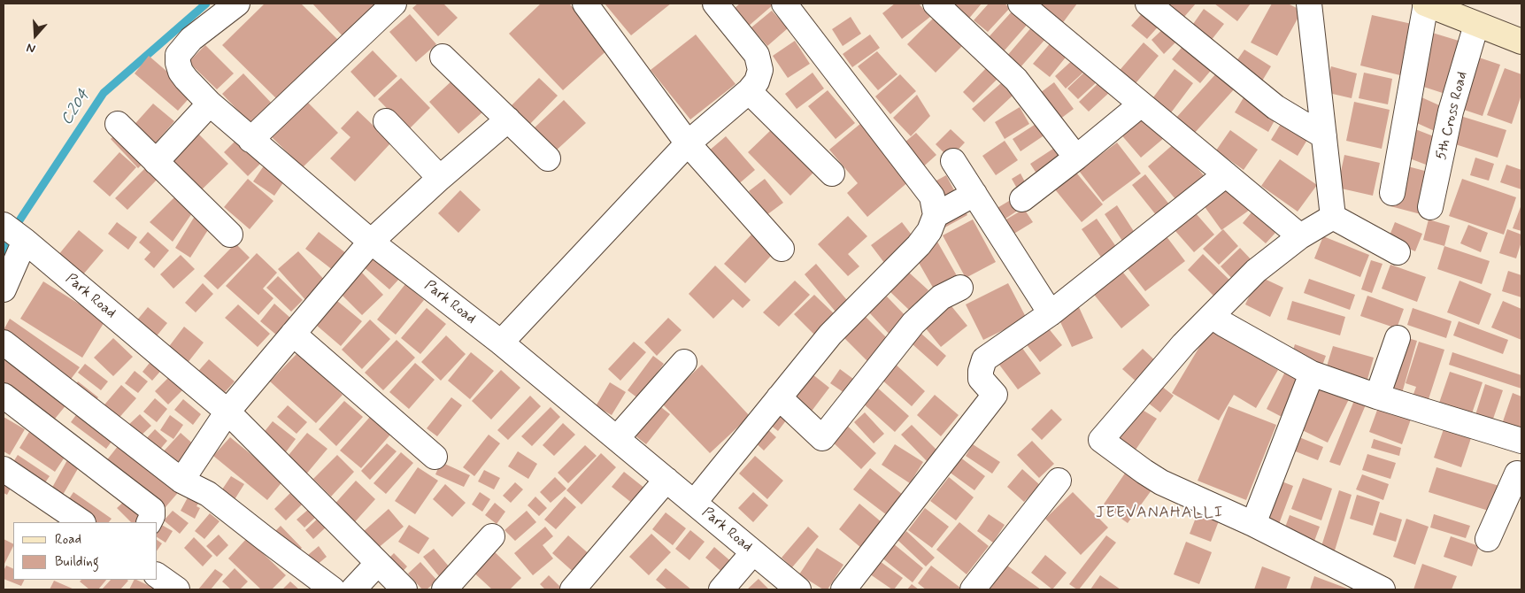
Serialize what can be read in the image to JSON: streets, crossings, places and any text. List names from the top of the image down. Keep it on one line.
{"streets":{"street":["5th Cross Road","Park Road"]},"districts":["JEEVANAHALLI"],"water":["C204"],"legend":["Road","Building"],"north":"bottom"}
